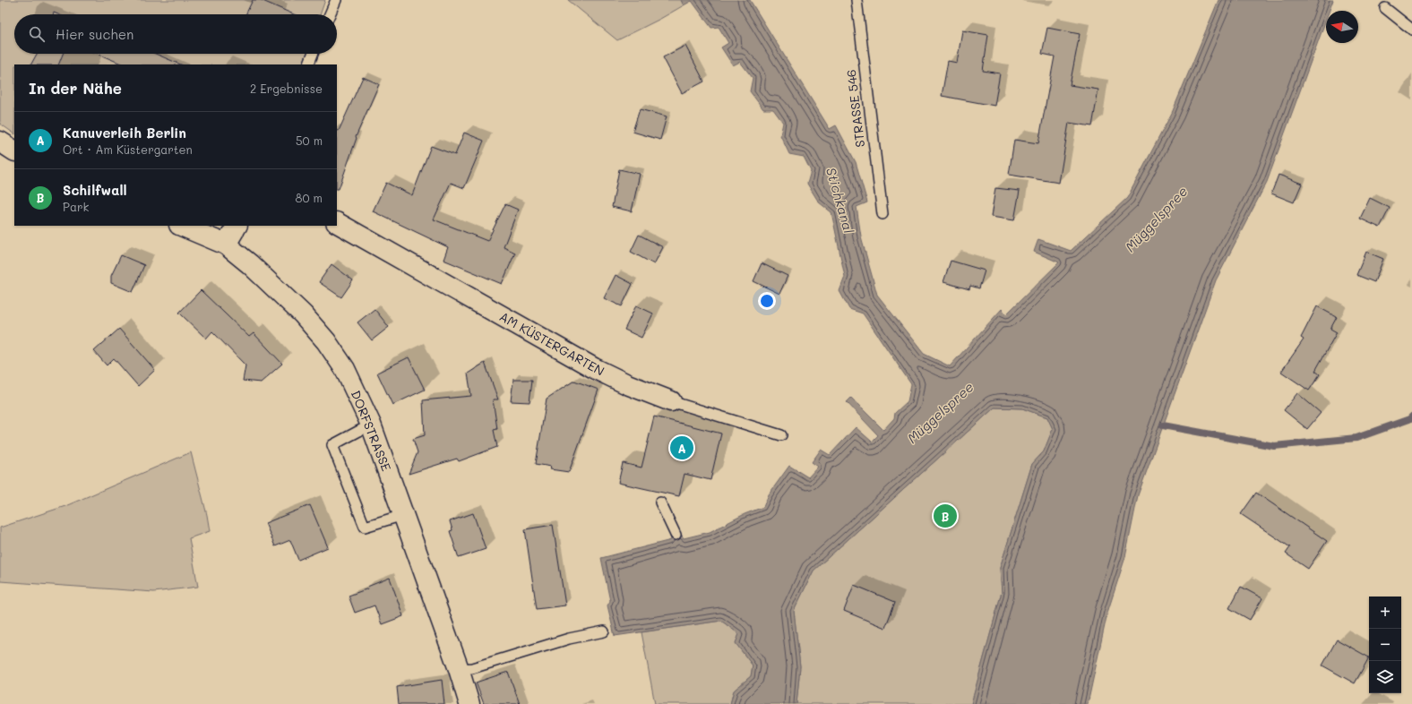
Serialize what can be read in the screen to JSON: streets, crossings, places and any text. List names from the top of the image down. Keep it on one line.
{"streets":{"street":["AM KÜSTERGARTEN","DORFSTRASSE"],"lane":["STRASSE 546"]},"water":["Stichkanal","Müggelspree"],"north":"left","page":{"search":"Hier suchen","heading":["In der Nähe","2 Ergebnisse"],"list":[{"mark":"A","name":"Kanuverleih Berlin","note":"Ort · Am Küstergarten","value":"50 m"},{"mark":"B","name":"Schilfwall","note":"Park","value":"80 m"}],"pins":["A","B"],"map_buttons":["+","−"]}}
